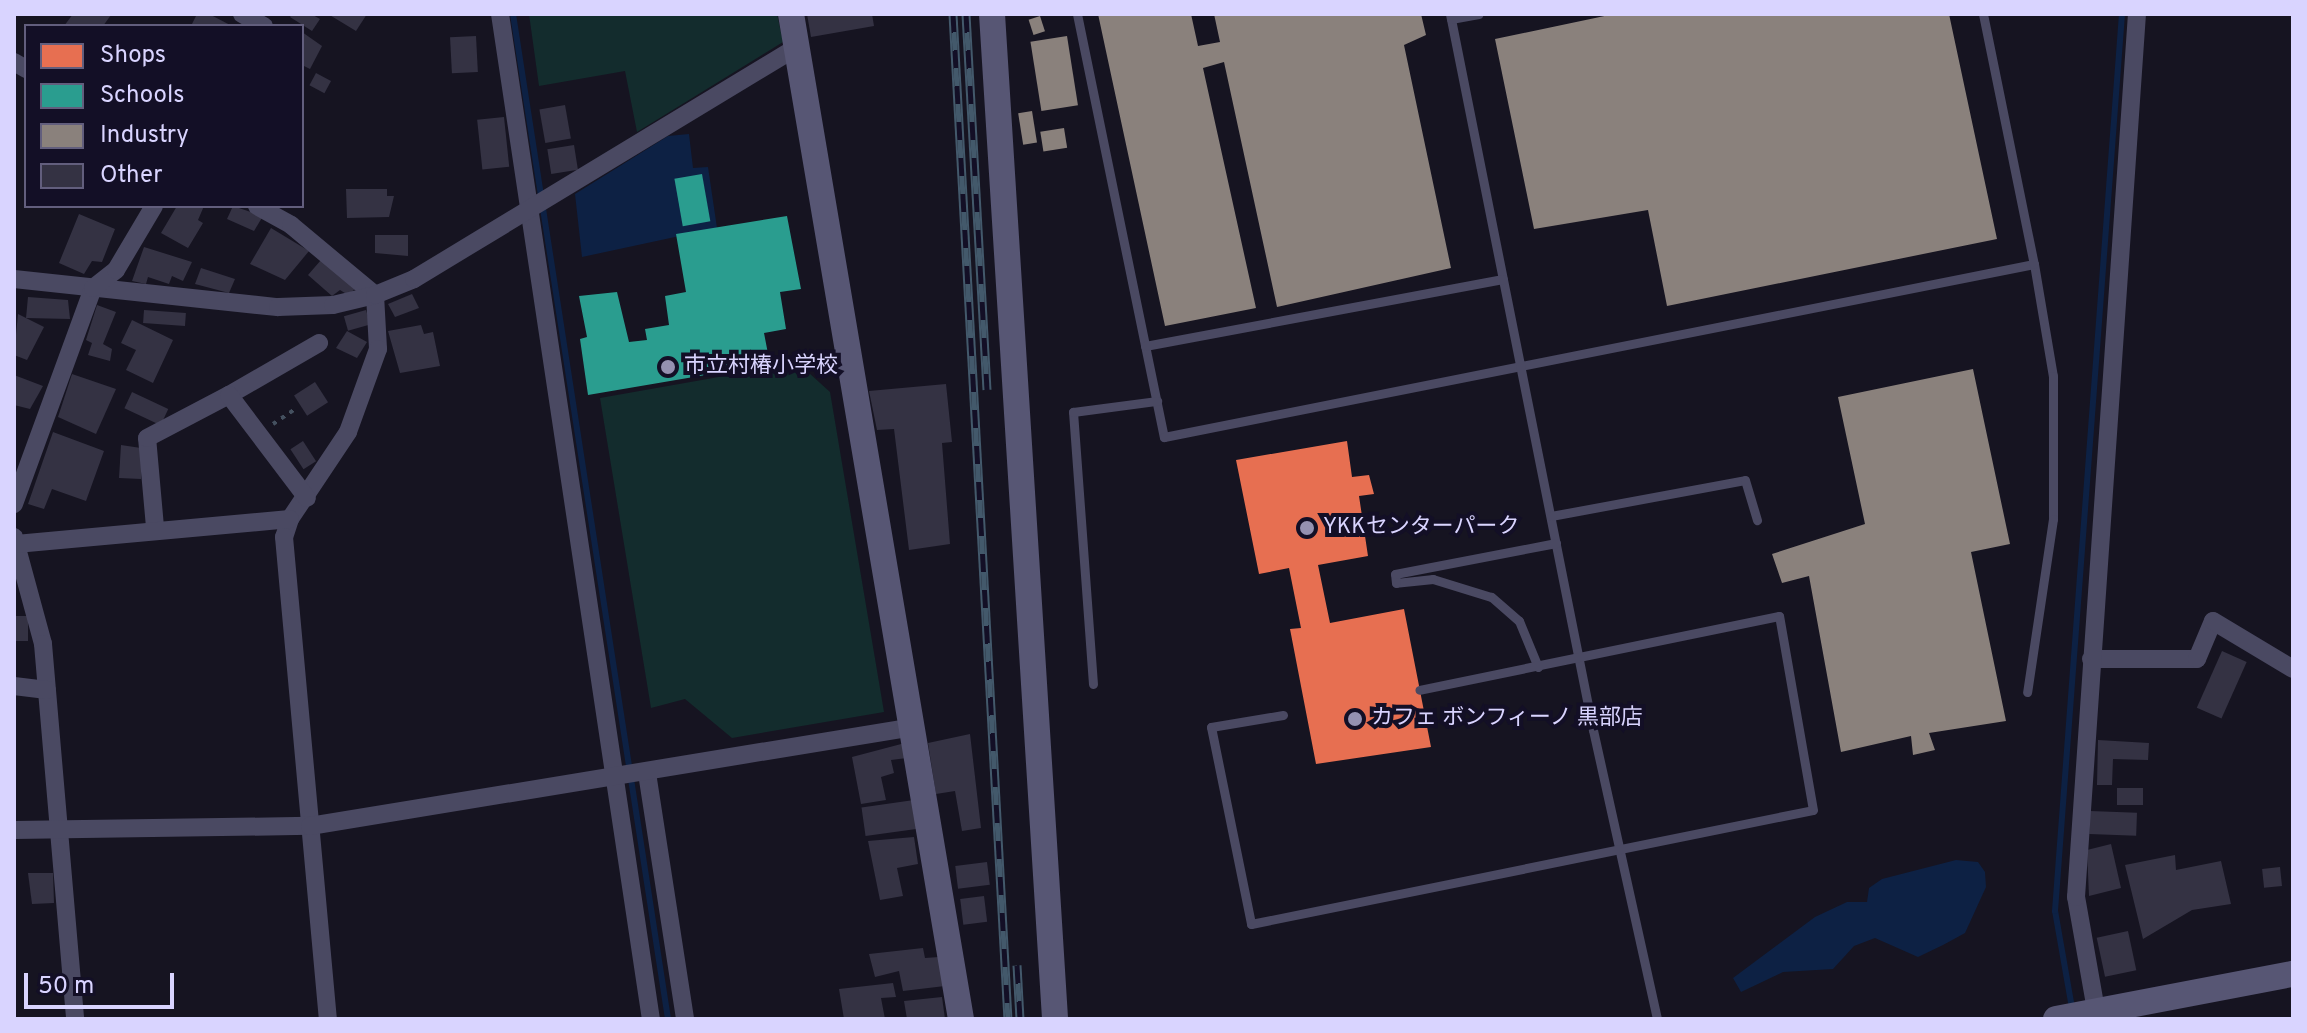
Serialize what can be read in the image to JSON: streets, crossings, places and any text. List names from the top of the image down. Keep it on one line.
{"places":["市立村椿小学校","YKKセンターパーク","カフェ ボンフィーノ 黒部店"],"legend":["Shops","Schools","Industry","Other"],"scale_bar":"50 m"}
